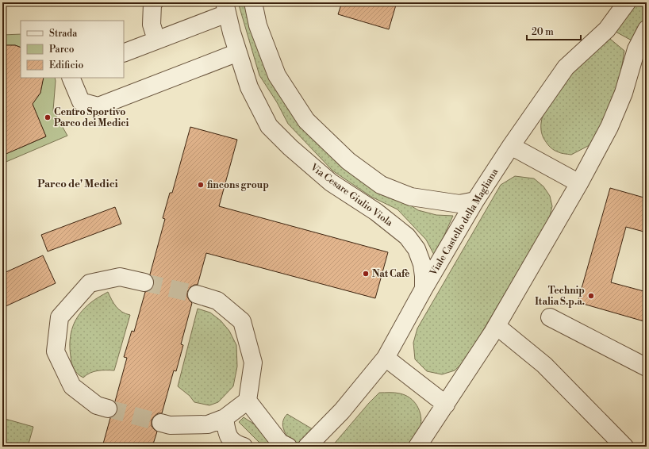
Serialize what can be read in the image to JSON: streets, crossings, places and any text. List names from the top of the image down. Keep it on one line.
{"streets":{"street":["Via Cesare Giulio Viola","Viale Castello della Magliana"]},"crossings":[["Via Cesare Giulio Viola","Viale Castello della Magliana"]],"districts":["Parco de' Medici"],"places":["Centro Sportivo Parco dei Medici","fincons group","Nat Cafè","Technip Italia S.p.a."],"legend":["Strada","Parco","Edificio"],"scale_bar":"20 m"}
